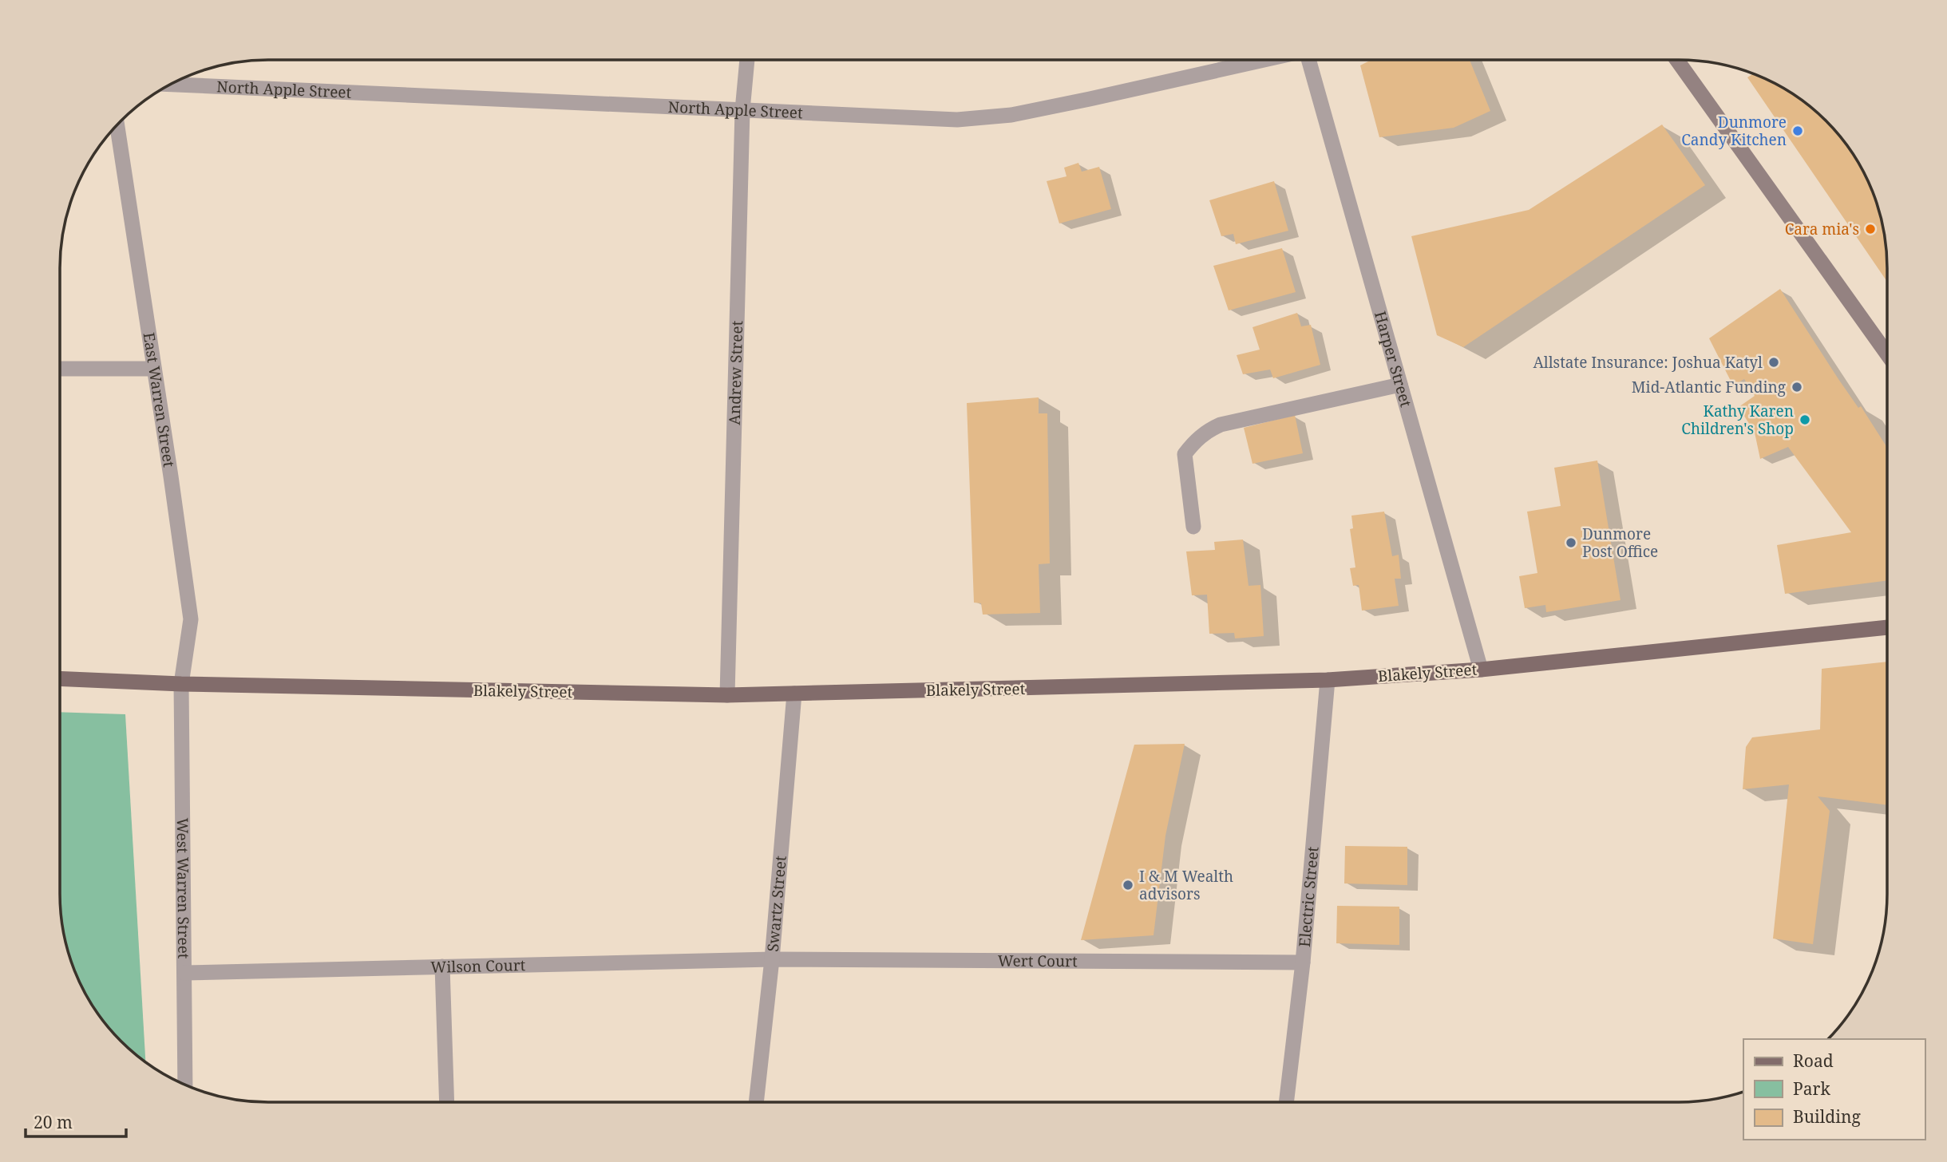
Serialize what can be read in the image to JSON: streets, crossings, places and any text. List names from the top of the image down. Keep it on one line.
{"streets":{"main road":["Blakely Street"],"street":["North Apple Street","Harper Street","Andrew Street","East Warren Street","West Warren Street","Electric Street","Swartz Street","Wert Court","Wilson Court"]},"crossings":[["North Apple Street","Andrew Street"],["Harper Street","Blakely Street"],["Andrew Street","Blakely Street"],["East Warren Street","Blakely Street"],["East Warren Street","West Warren Street"],["Blakely Street","West Warren Street"],["Blakely Street","Electric Street"],["Blakely Street","Swartz Street"],["West Warren Street","Wilson Court"],["Electric Street","Wert Court"],["Swartz Street","Wert Court"],["Swartz Street","Wilson Court"],["Wert Court","Wilson Court"]],"places":["Dunmore Candy Kitchen","Cara mia's","Allstate Insurance: Joshua Katyl","Mid-Atlantic Funding","Kathy Karen Children's Shop","Dunmore Post Office","I & M Wealth advisors"],"legend":["Road","Park","Building"],"scale_bar":"20 m"}
